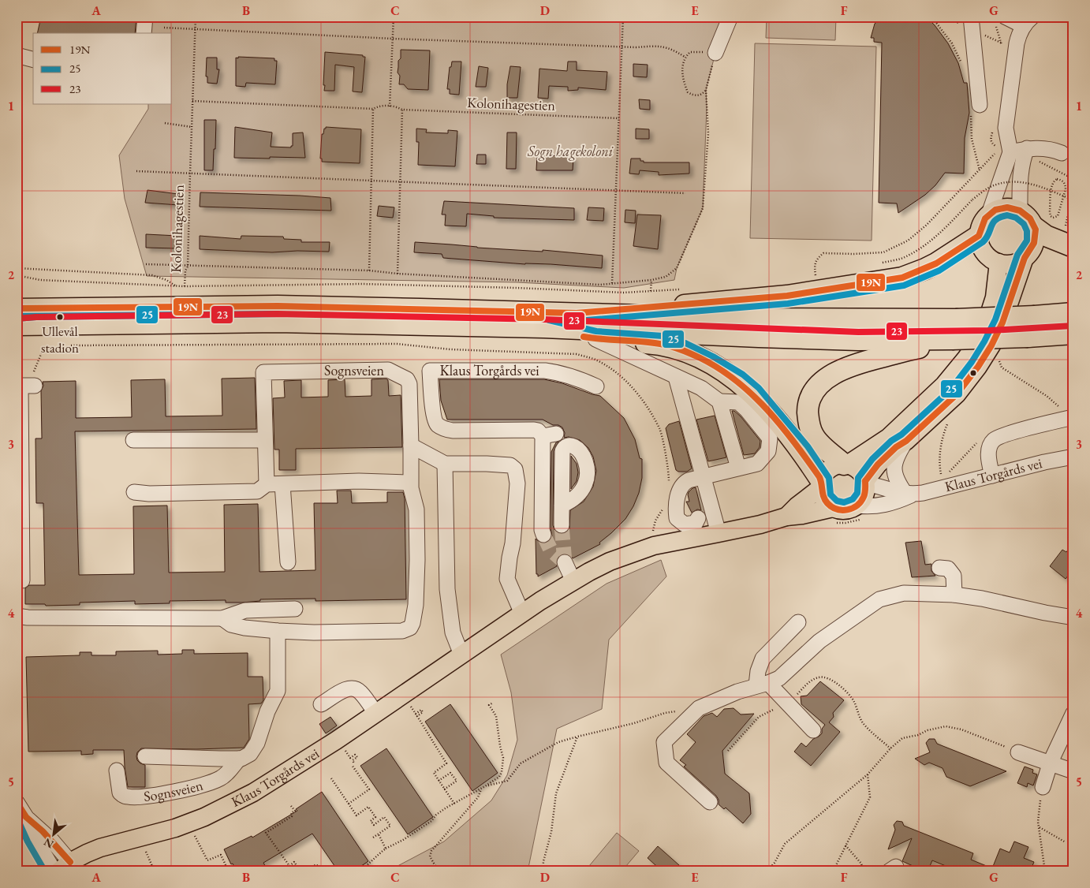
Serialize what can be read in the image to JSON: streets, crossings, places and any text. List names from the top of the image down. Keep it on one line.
{"streets":{"main road":["Klaus Torgårds vei"],"street":["Sognsveien"],"path":["Kolonihagestien"]},"parks":["Sogn hagekoloni"],"places":["Ullevål stadion"],"lines":["transit line 19N","transit line 25","transit line 23"],"legend":["19N","25","23"],"north":"bottom left","grid":{"columns":["A","B","C","D","E","F","G"],"rows":["1","2","3","4","5"]}}
